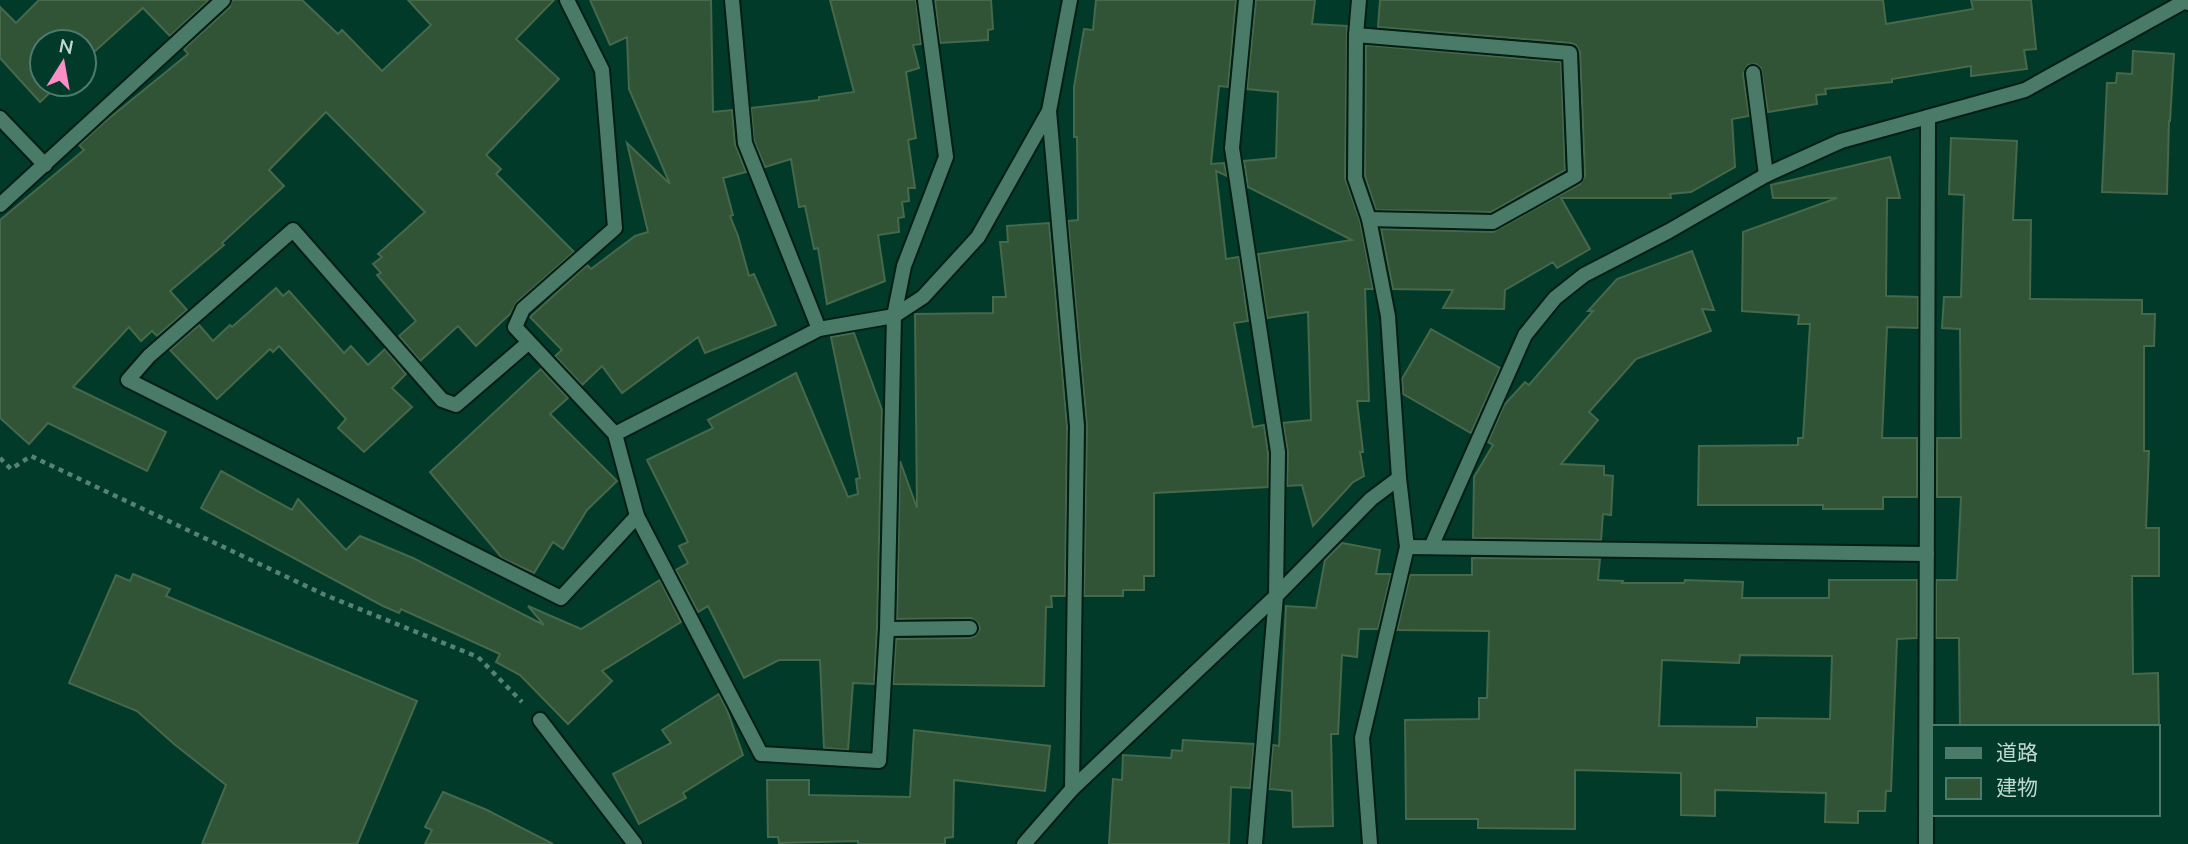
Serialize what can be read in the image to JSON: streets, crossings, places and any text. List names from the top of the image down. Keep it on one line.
{"legend":["道路","建物"],"north":"top"}
